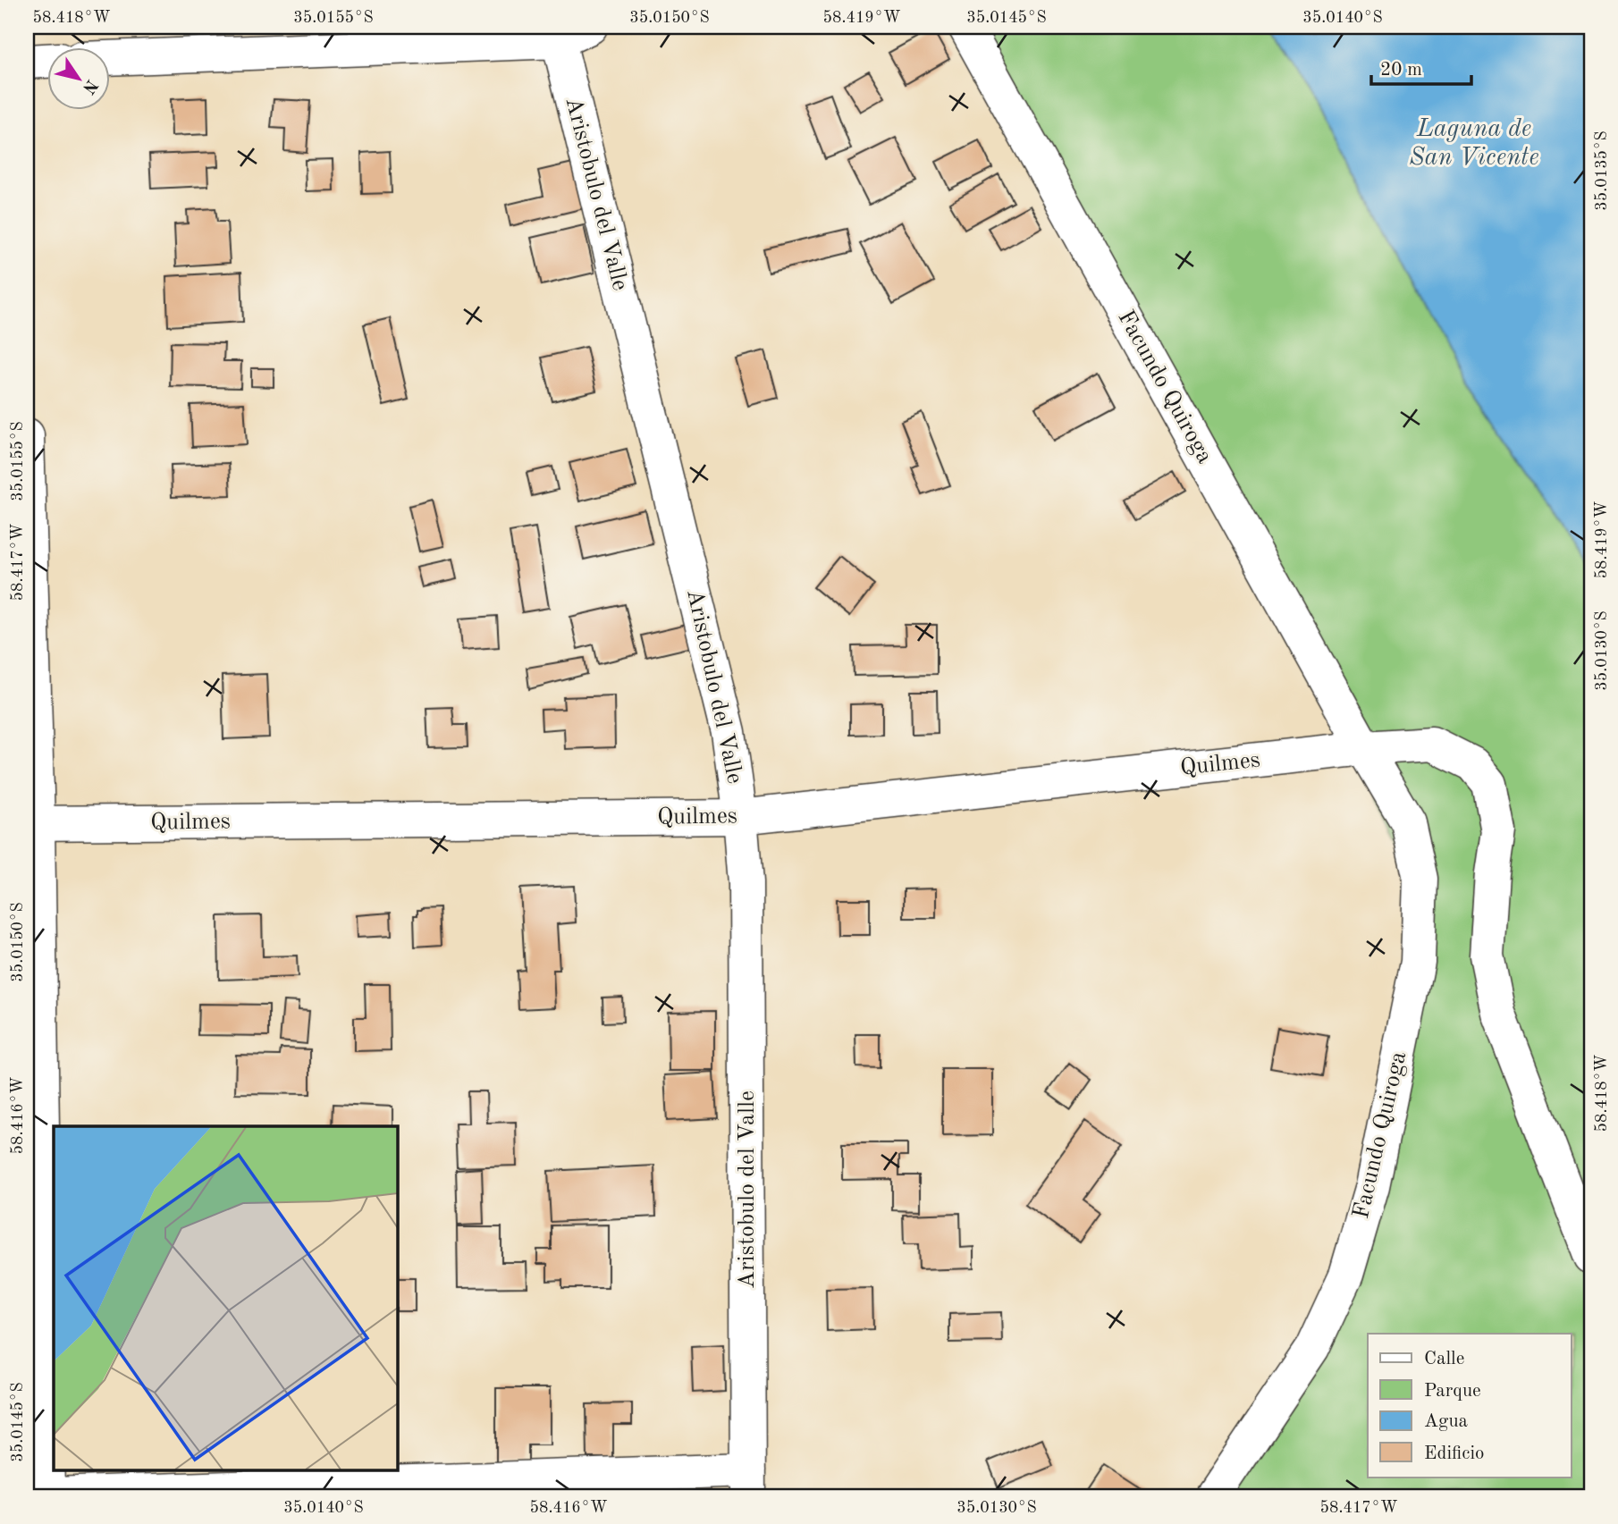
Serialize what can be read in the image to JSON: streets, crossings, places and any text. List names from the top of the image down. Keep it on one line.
{"streets":{"street":["Aristobulo del Valle","Facundo Quiroga","Quilmes"]},"crossings":[["Aristobulo del Valle","Quilmes"],["Facundo Quiroga","Quilmes"]],"water":["Laguna de San Vicente"],"legend":["Calle","Parque","Agua","Edificio"],"scale_bar":"20 m","north":"bottom right","coordinates":["58.418°W","35.0155°S","35.0150°S","58.419°W","35.0145°S","35.0140°S","35.0135°S","58.417°W","35.0130°S","58.416°W"]}
